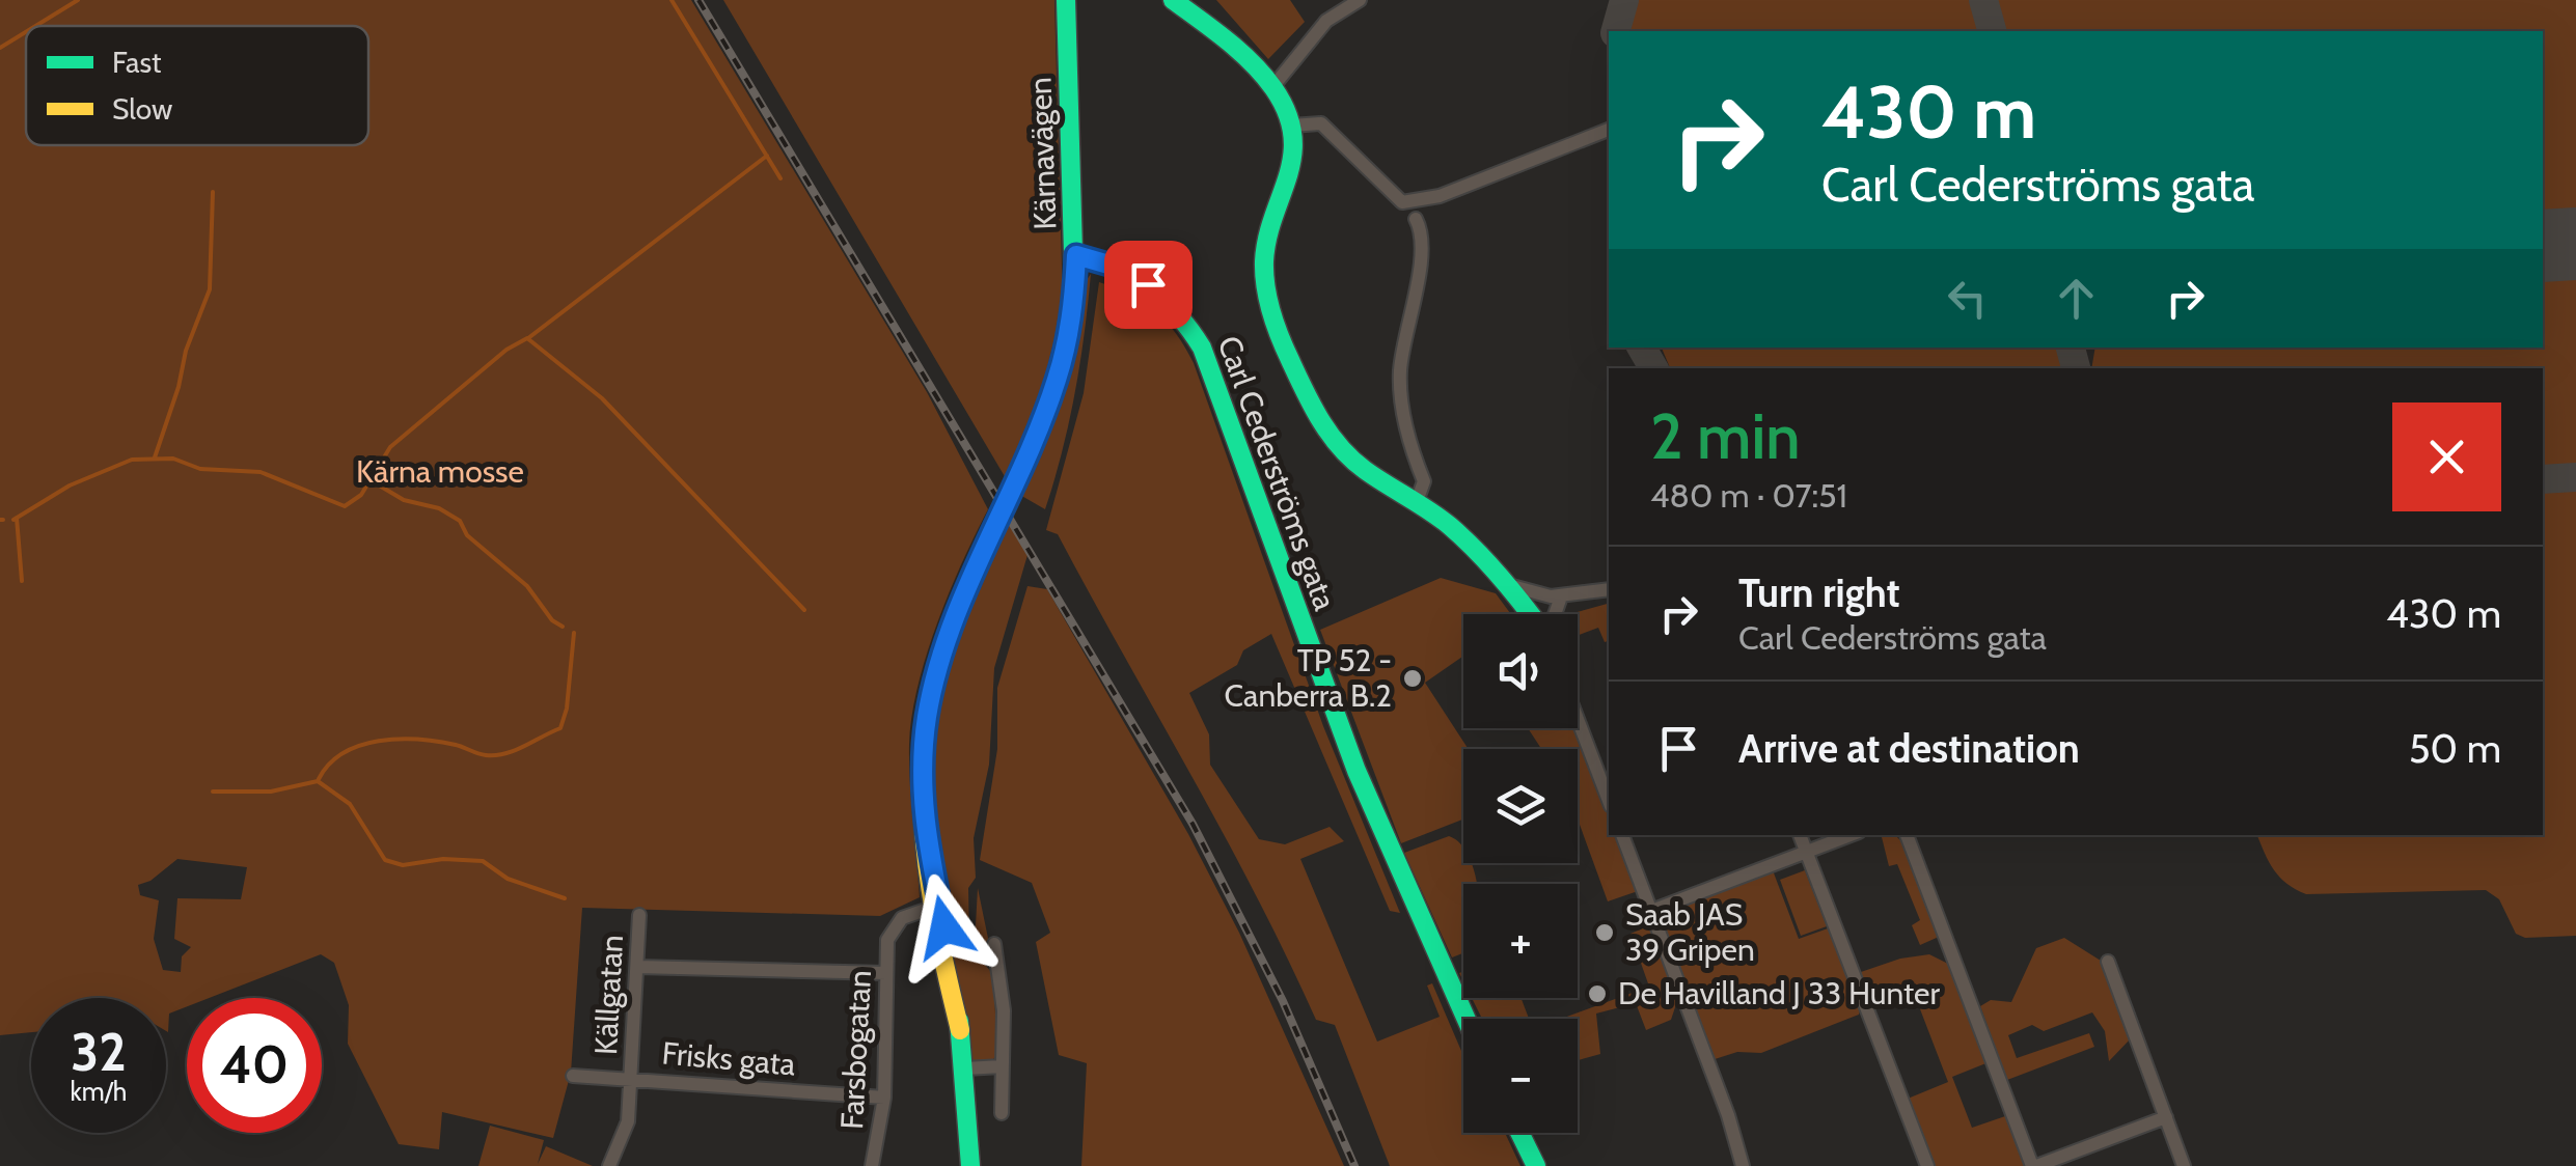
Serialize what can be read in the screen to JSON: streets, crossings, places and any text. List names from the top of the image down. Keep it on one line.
{"streets":{"street":["Kärnavägen","Carl Cederströms gata","Källgatan","Farsbogatan","Frisks gata"]},"crossings":[["Kärnavägen","Carl Cederströms gata"],["Kärnavägen","Farsbogatan"],["Källgatan","Frisks gata"],["Farsbogatan","Frisks gata"]],"parks":["Kärna mosse"],"places":["TP 52 - Canberra B.2","Saab JAS 39 Gripen","De Havilland J 33 Hunter"],"legend":["Fast","Slow"],"page":{"turn":["430 m","Carl Cederströms gata"],"heading":["2 min","480 m · 07:51"],"list":[{"name":"Turn right","note":"Carl Cederströms gata","value":"430 m"},{"name":"Arrive at destination","value":"50 m"}],"map_buttons":["+","−"],"speed":"32 km/h","limit":"40"}}
